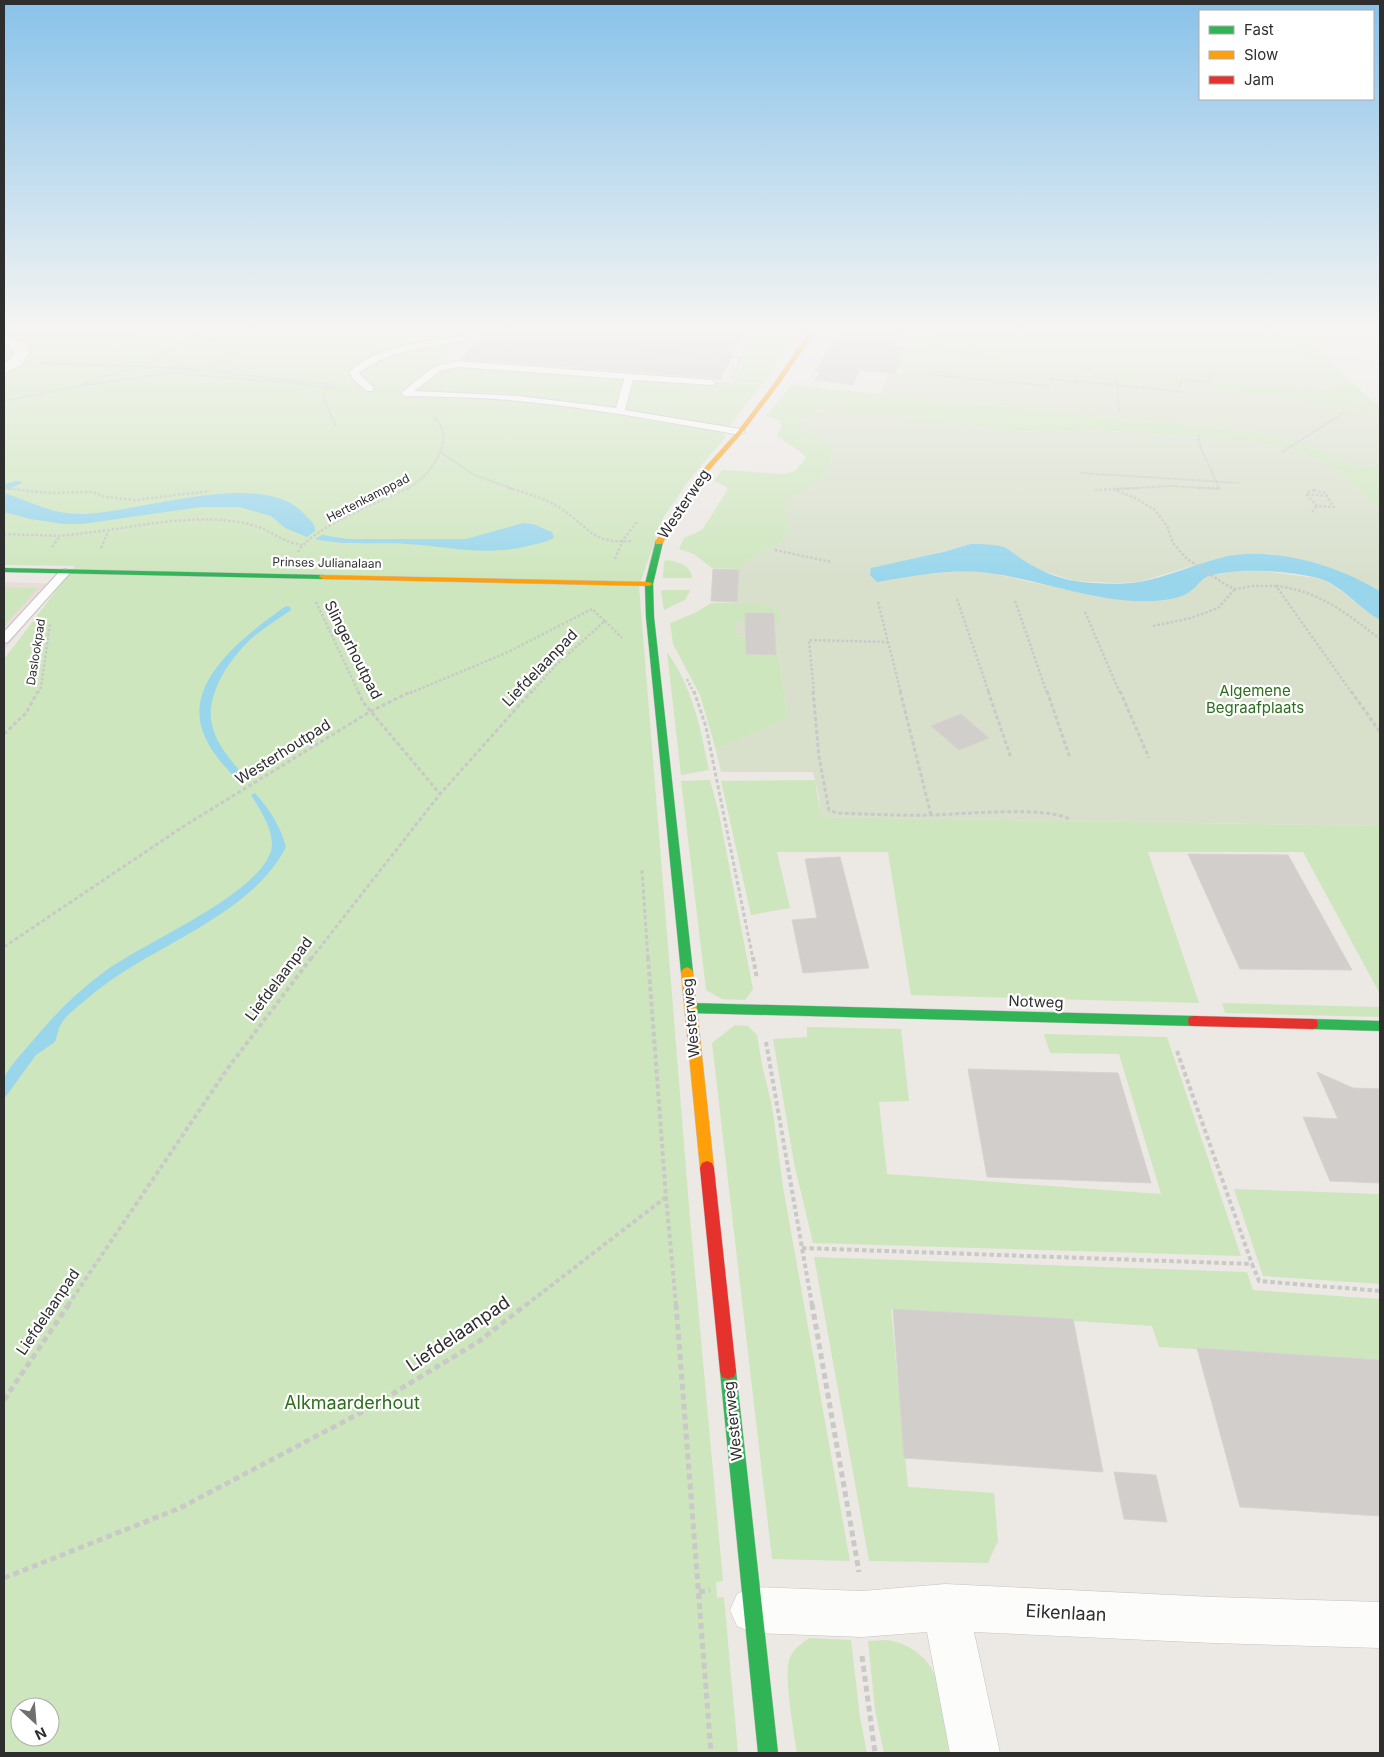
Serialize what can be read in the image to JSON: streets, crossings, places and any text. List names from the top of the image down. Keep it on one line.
{"streets":{"street":["Westerweg","Prinses Julianalaan","Notweg","Eikenlaan"],"path":["Hertenkamppad","Slingerhoutpad","Daslookpad","Liefdelaanpad","Westerhoutpad"]},"crossings":[["Westerweg","Prinses Julianalaan"],["Westerweg","Notweg"],["Westerweg","Eikenlaan"],["Prinses Julianalaan","Slingerhoutpad"],["Slingerhoutpad","Liefdelaanpad"],["Slingerhoutpad","Westerhoutpad"],["Liefdelaanpad","Westerhoutpad"]],"parks":["Algemene Begraafplaats","Alkmaarderhout"],"legend":["Fast","Slow","Jam"],"north":"bottom right"}
